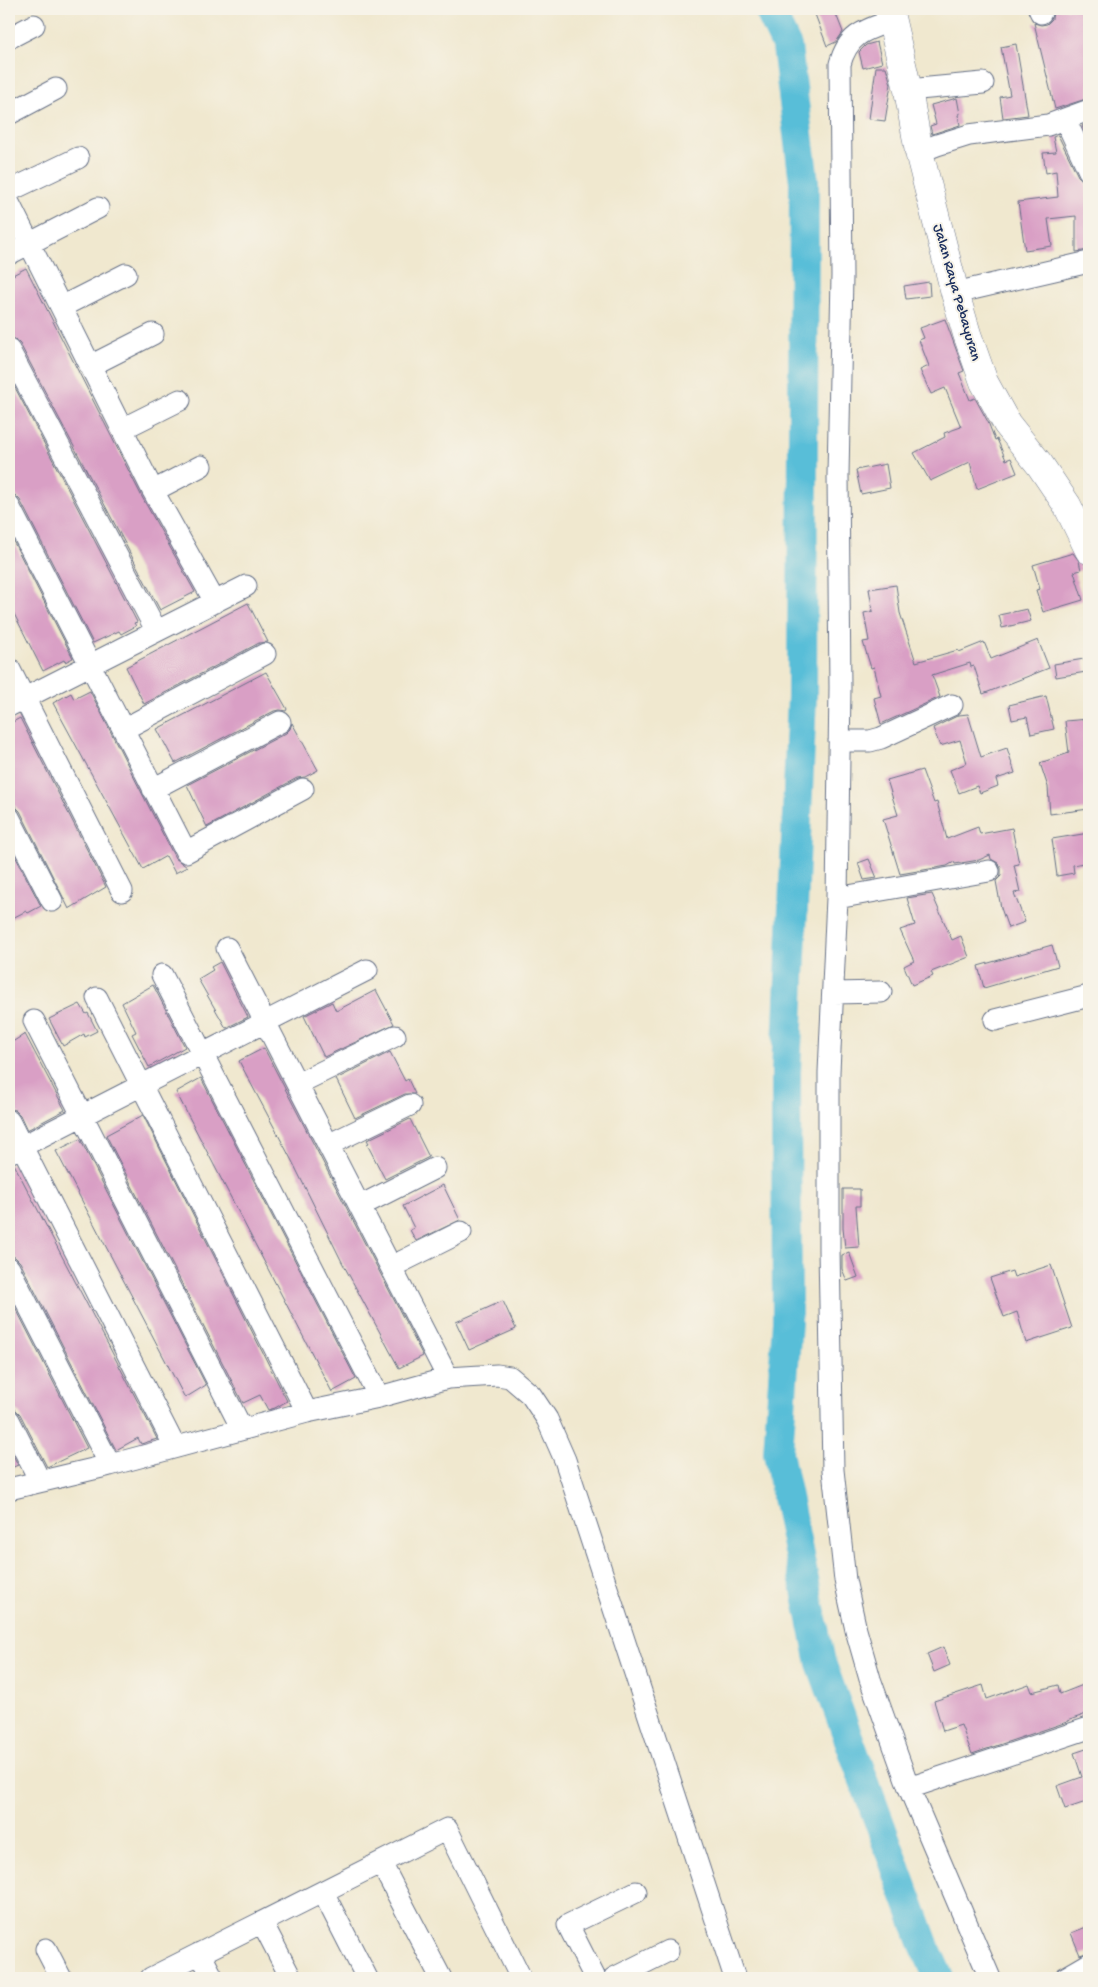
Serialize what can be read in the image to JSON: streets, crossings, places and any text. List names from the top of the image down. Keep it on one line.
{"streets":{"main road":["Jalan Raya Pebayuran"]}}
